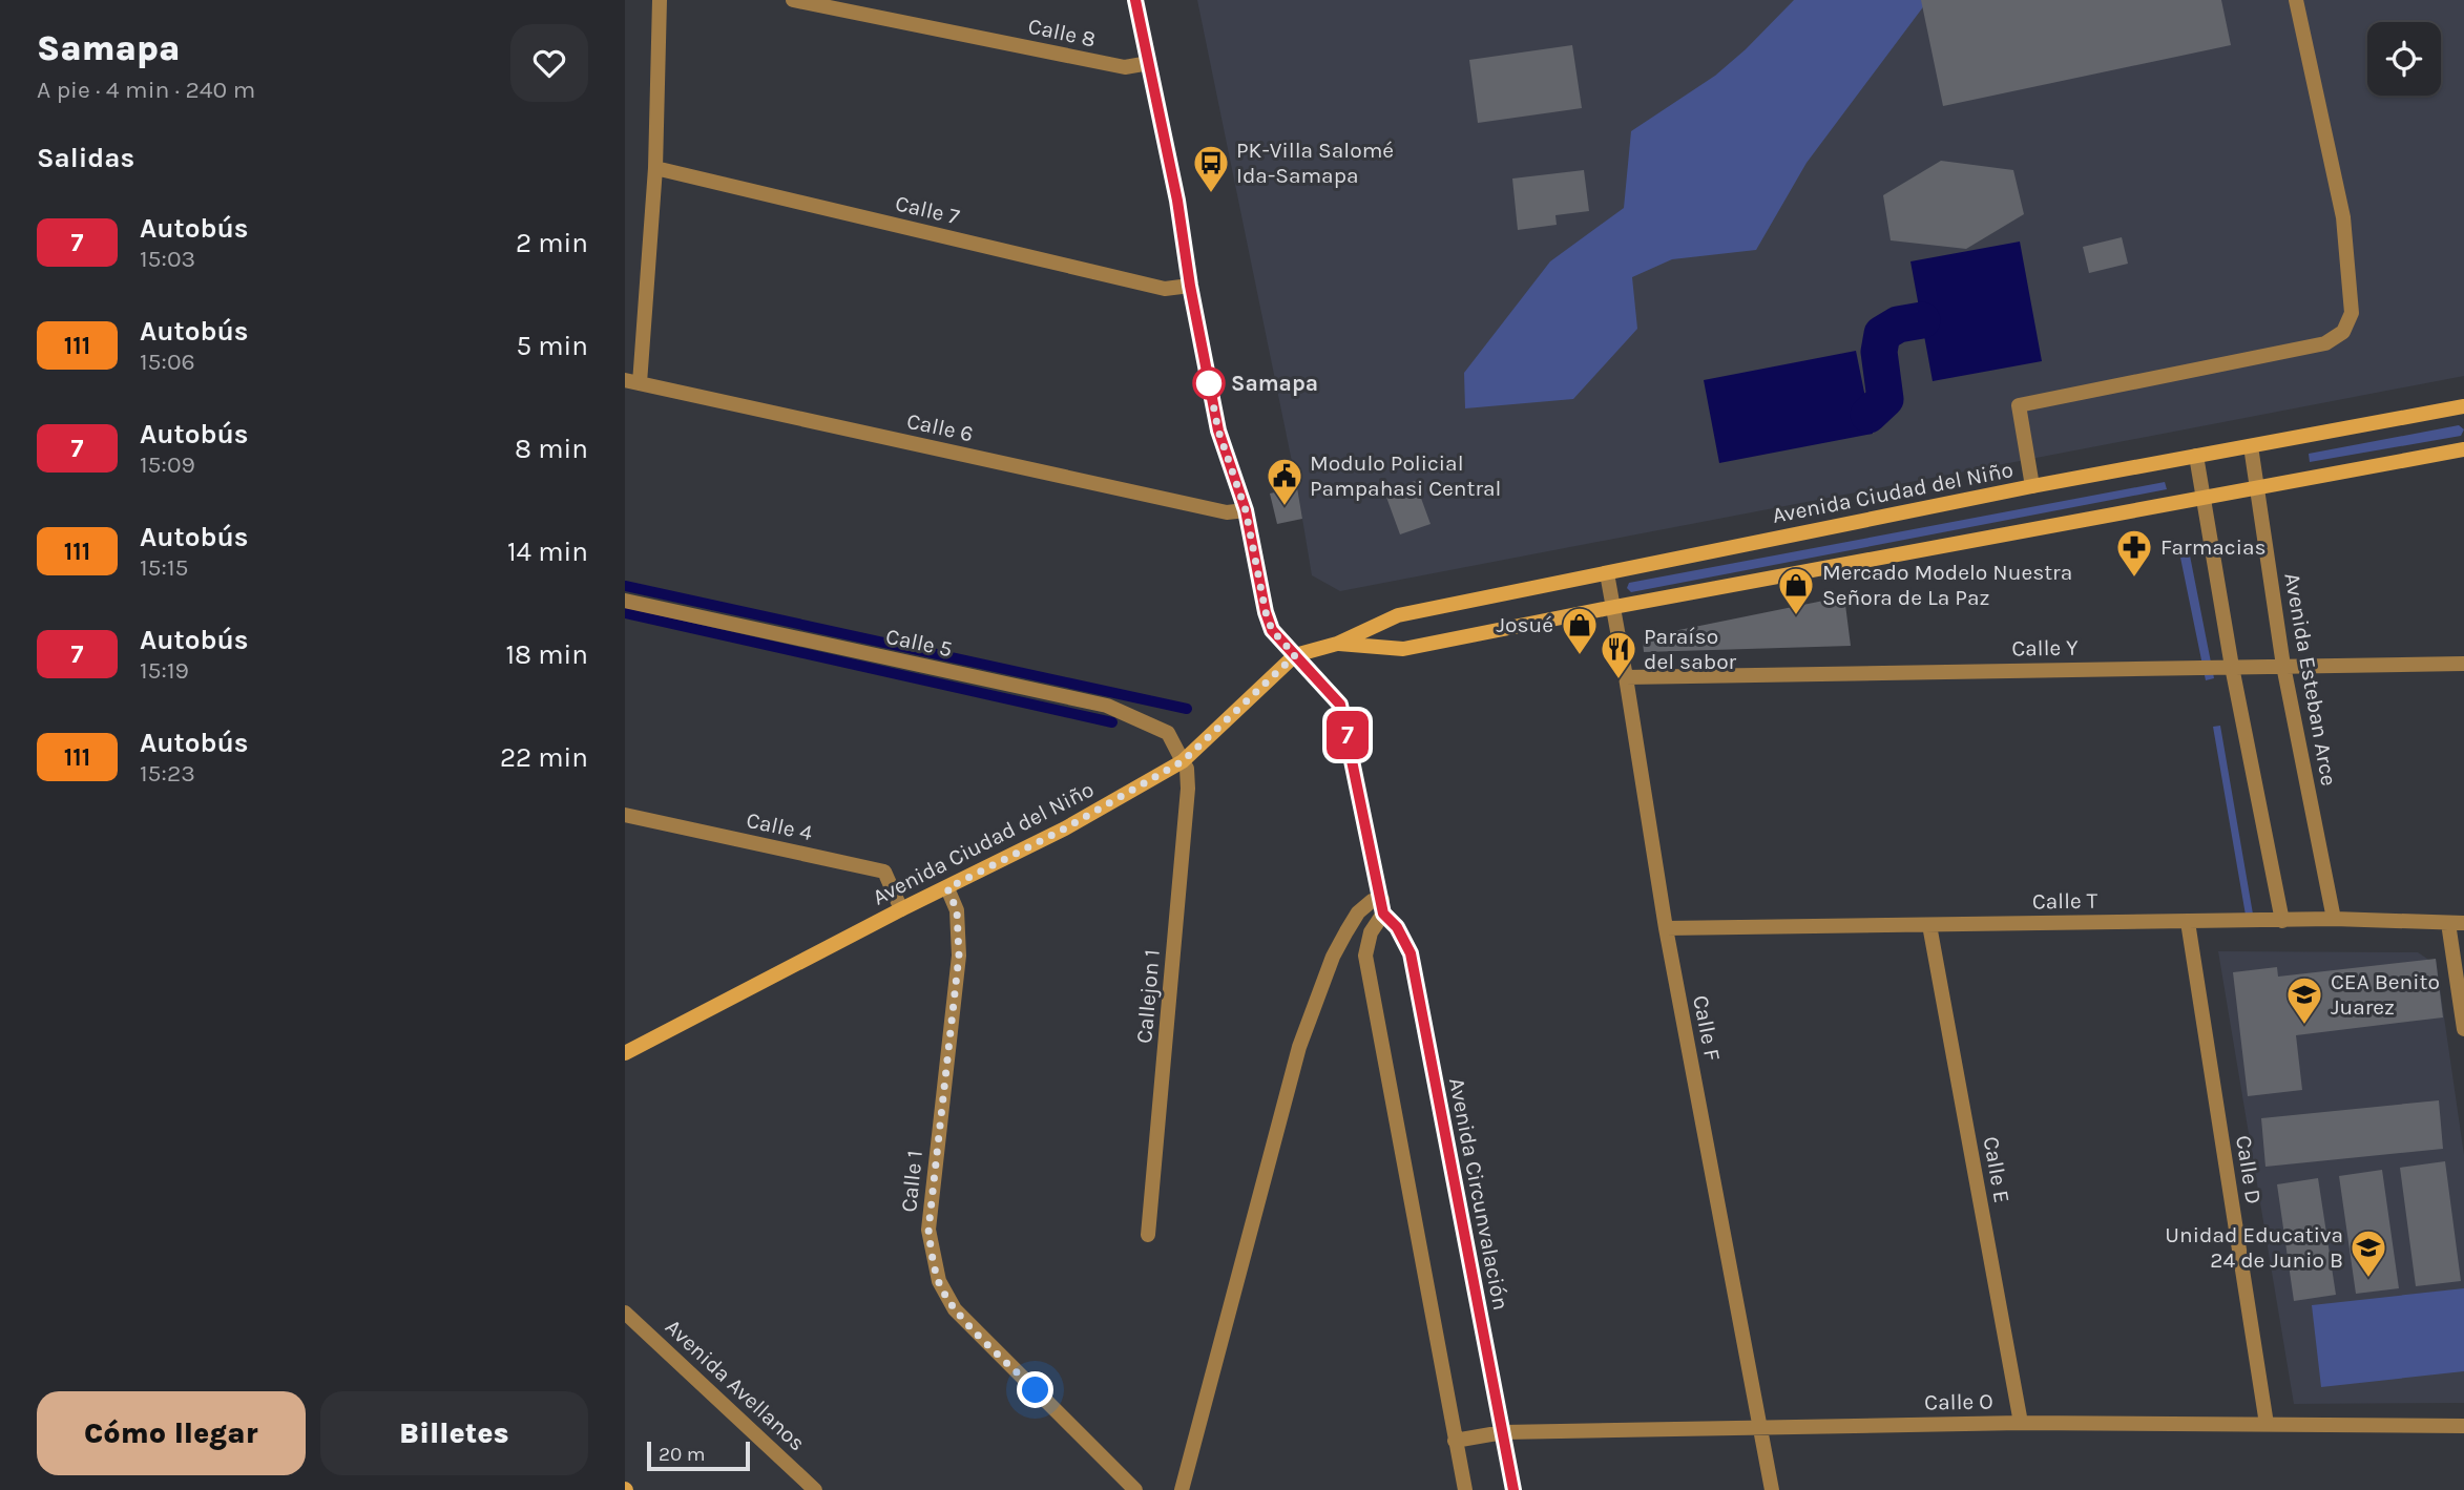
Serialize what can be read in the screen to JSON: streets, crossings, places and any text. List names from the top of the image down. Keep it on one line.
{"streets":{"main road":["Avenida Ciudad del Niño","Avenida Circunvalación"],"street":["Calle 8","Calle 7","Calle 6","Calle 5","Calle Y","Avenida Esteban Arce","Calle 4","Calle T","Callejon 1","Calle F","Calle E","Calle D","Calle 1","Avenida Avellanos","Calle O"]},"crossings":[["Calle 8","Avenida Circunvalación"],["Calle 7","Avenida Circunvalación"],["Calle 6","Avenida Circunvalación"],["Avenida Ciudad del Niño","Calle 5"],["Avenida Ciudad del Niño","Avenida Esteban Arce"],["Avenida Ciudad del Niño","Calle 4"],["Avenida Ciudad del Niño","Callejon 1"],["Avenida Ciudad del Niño","Calle F"],["Avenida Ciudad del Niño","Calle 1"],["Avenida Ciudad del Niño","Avenida Circunvalación"],["Calle 5","Callejon 1"],["Calle Y","Avenida Esteban Arce"],["Calle Y","Calle F"],["Avenida Esteban Arce","Calle T"],["Calle T","Calle F"],["Calle T","Calle E"],["Calle T","Calle D"],["Calle F","Calle O"],["Calle E","Calle O"],["Calle D","Calle O"],["Avenida Circunvalación","Calle O"]],"places":{"bus stop":["PK-Villa Salomé Ida-Samapa"],"other":["Samapa"],"public building":["Modulo Policial Pampahasi Central"],"pharmacy":["Farmacias"],"shop":["Mercado Modelo Nuestra Señora de La Paz","Josué"],"restaurant":["Paraíso del sabor"],"school or university":["CEA Benito Juarez","Unidad Educativa 24 de Junio B"]},"lines":["bus line 7"],"scale_bar":"20 m","page":{"heading":[["Samapa","A pie · 4 min · 240 m"],"Salidas"],"on_map":"7","list":[{"mark":"7","name":"Autobús","note":"15:03","value":"2 min"},{"mark":"111","name":"Autobús","note":"15:06","value":"5 min"},{"mark":"7","name":"Autobús","note":"15:09","value":"8 min"},{"mark":"111","name":"Autobús","note":"15:15","value":"14 min"},{"mark":"7","name":"Autobús","note":"15:19","value":"18 min"},{"mark":"111","name":"Autobús","note":"15:23","value":"22 min"}],"buttons":["Cómo llegar","Billetes"],"scale":"20 m"}}
